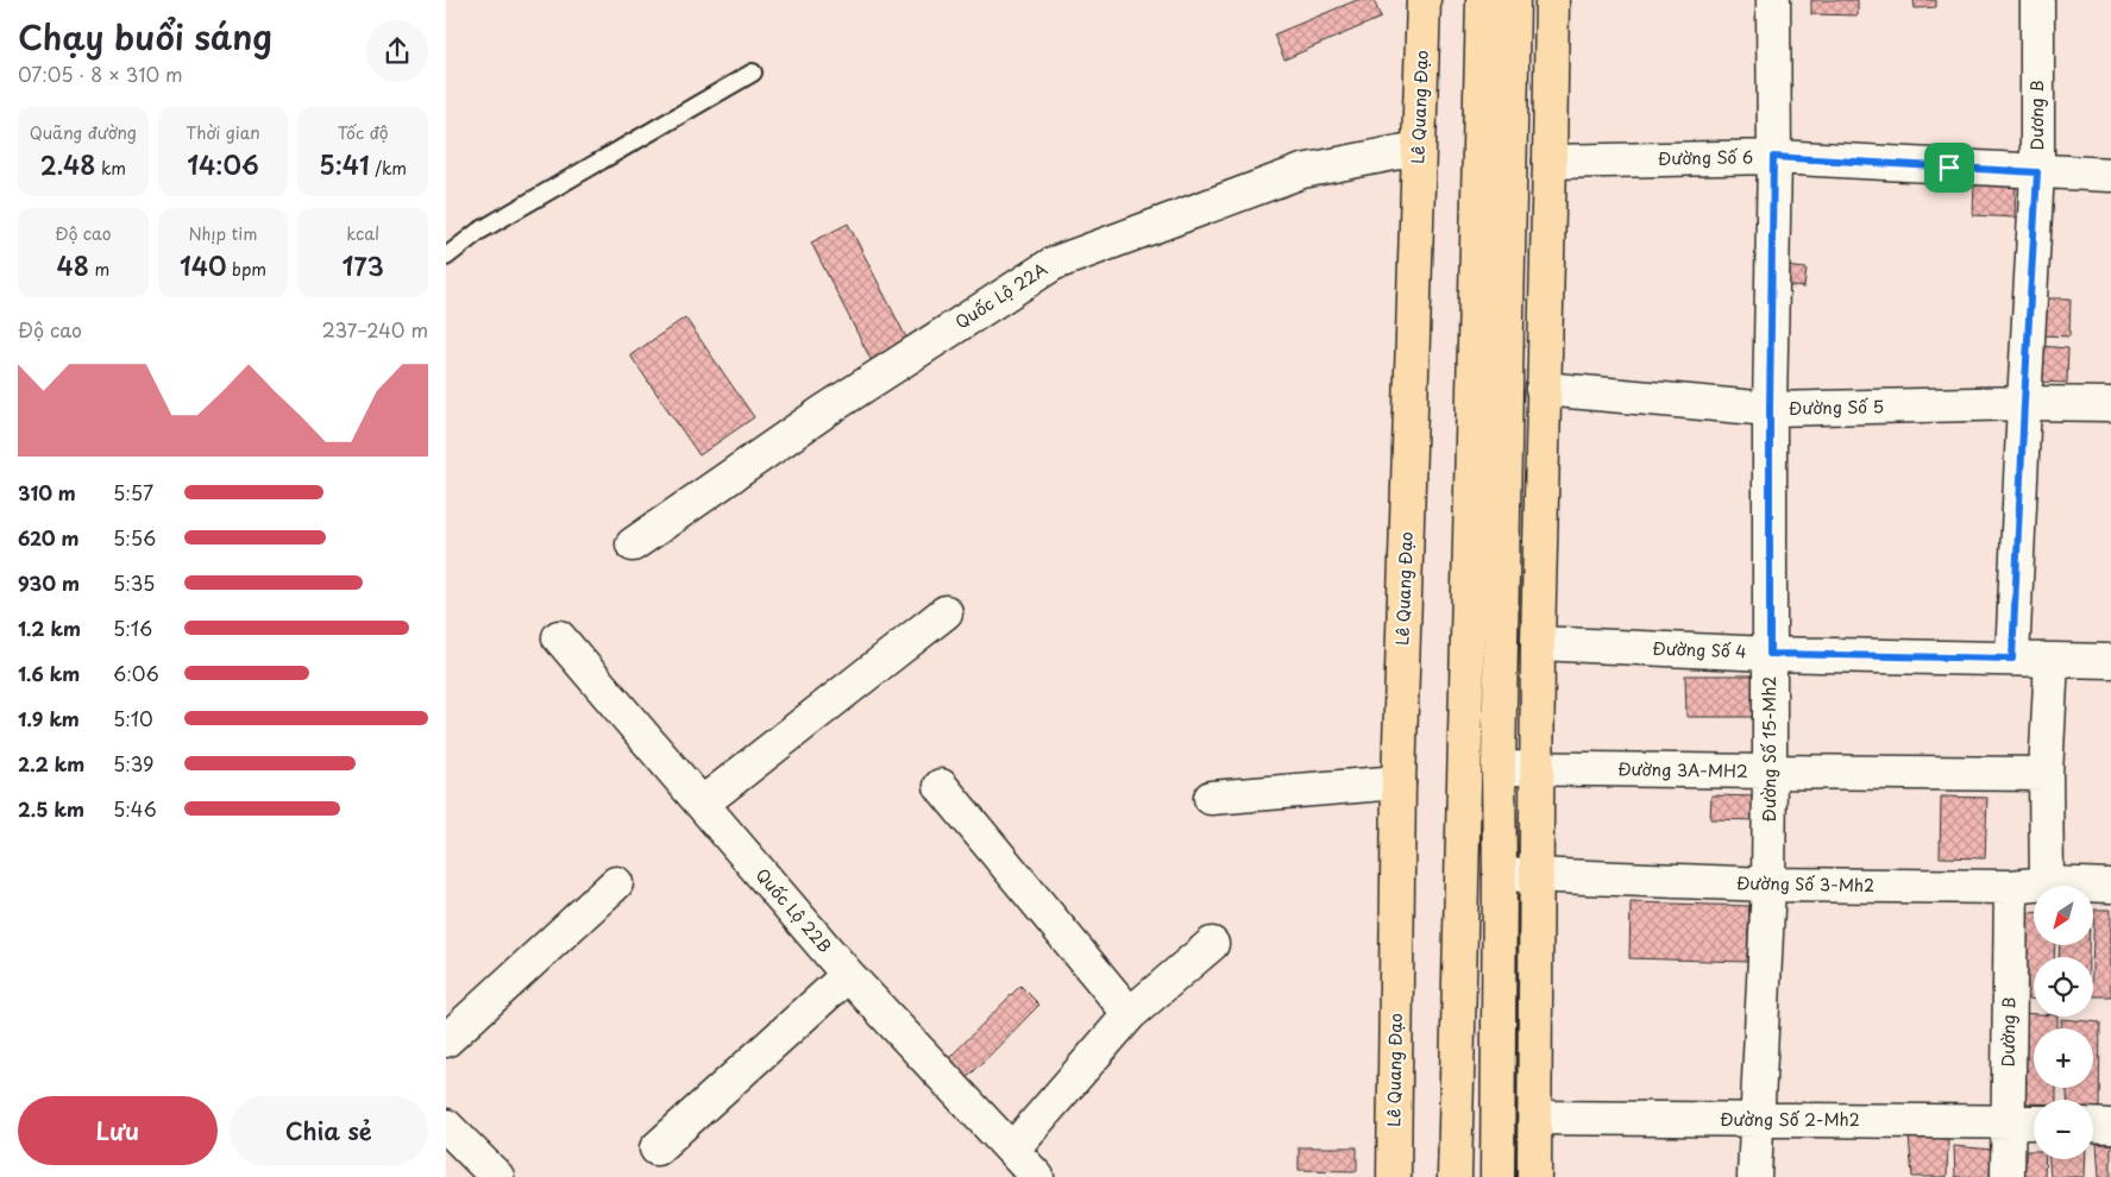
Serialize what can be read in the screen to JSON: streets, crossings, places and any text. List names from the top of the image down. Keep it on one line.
{"streets":{"highway":["Lê Quang Đạo"],"street":["Dương B","Đường Số 6","Quốc Lộ 22A","Đường Số 5","Đường Số 4","Đường Số 15-Mh2","Đường 3A-MH2","Đường Số 3-Mh2","Quốc Lộ 22B","Dường B","Đường Số 2-Mh2"]},"crossings":[["Lê Quang Đạo","Quốc Lộ 22A"],["Dương B","Đường Số 6"],["Dương B","Đường Số 5"],["Dương B","Đường Số 4"],["Đường Số 6","Đường Số 15-Mh2"],["Đường Số 5","Đường Số 15-Mh2"],["Đường Số 4","Đường Số 15-Mh2"],["Đường Số 15-Mh2","Đường 3A-MH2"],["Đường Số 15-Mh2","Đường Số 3-Mh2"],["Đường Số 15-Mh2","Đường Số 2-Mh2"],["Đường Số 3-Mh2","Dường B"],["Dường B","Đường Số 2-Mh2"]],"north":"bottom left","page":{"heading":["Chạy buổi sáng","07:05 · 8 × 310 m"],"stats":[["Quãng đường","2.48 km"],["Thời gian","14:06"],["Tốc độ","5:41 /km"],["Độ cao","48 m"],["Nhịp tim","140 bpm"],["kcal","173"]],"chart":["Độ cao","237–240 m"],"list":[{"name":"310 m","note":"5:57"},{"name":"620 m","note":"5:56"},{"name":"930 m","note":"5:35"},{"name":"1.2 km","note":"5:16"},{"name":"1.6 km","note":"6:06"},{"name":"1.9 km","note":"5:10"},{"name":"2.2 km","note":"5:39"},{"name":"2.5 km","note":"5:46"}],"map_buttons":["+","−"],"buttons":["Lưu","Chia sẻ"]}}
